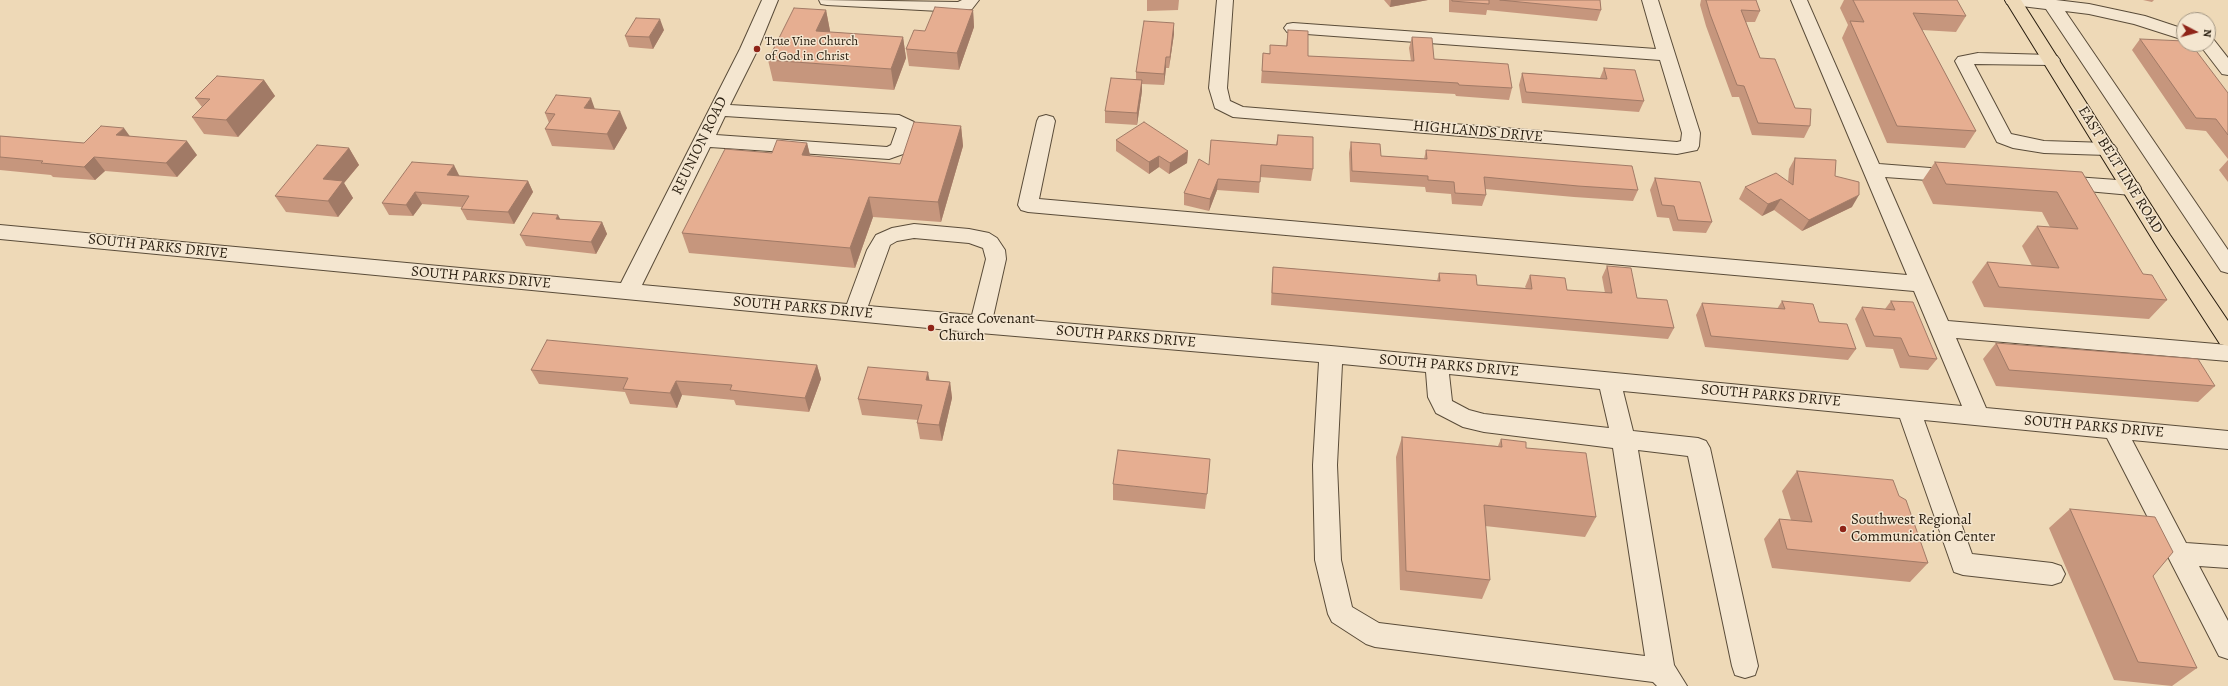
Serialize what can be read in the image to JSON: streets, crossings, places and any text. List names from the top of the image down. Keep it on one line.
{"streets":{"main road":["EAST BELT LINE ROAD"],"street":["HIGHLANDS DRIVE","REUNION ROAD","SOUTH PARKS DRIVE"]},"crossings":[["REUNION ROAD","SOUTH PARKS DRIVE"]],"places":["True Vine Church of God in Christ","Grace Covenant Church","Southwest Regional Communication Center"],"north":"right"}
